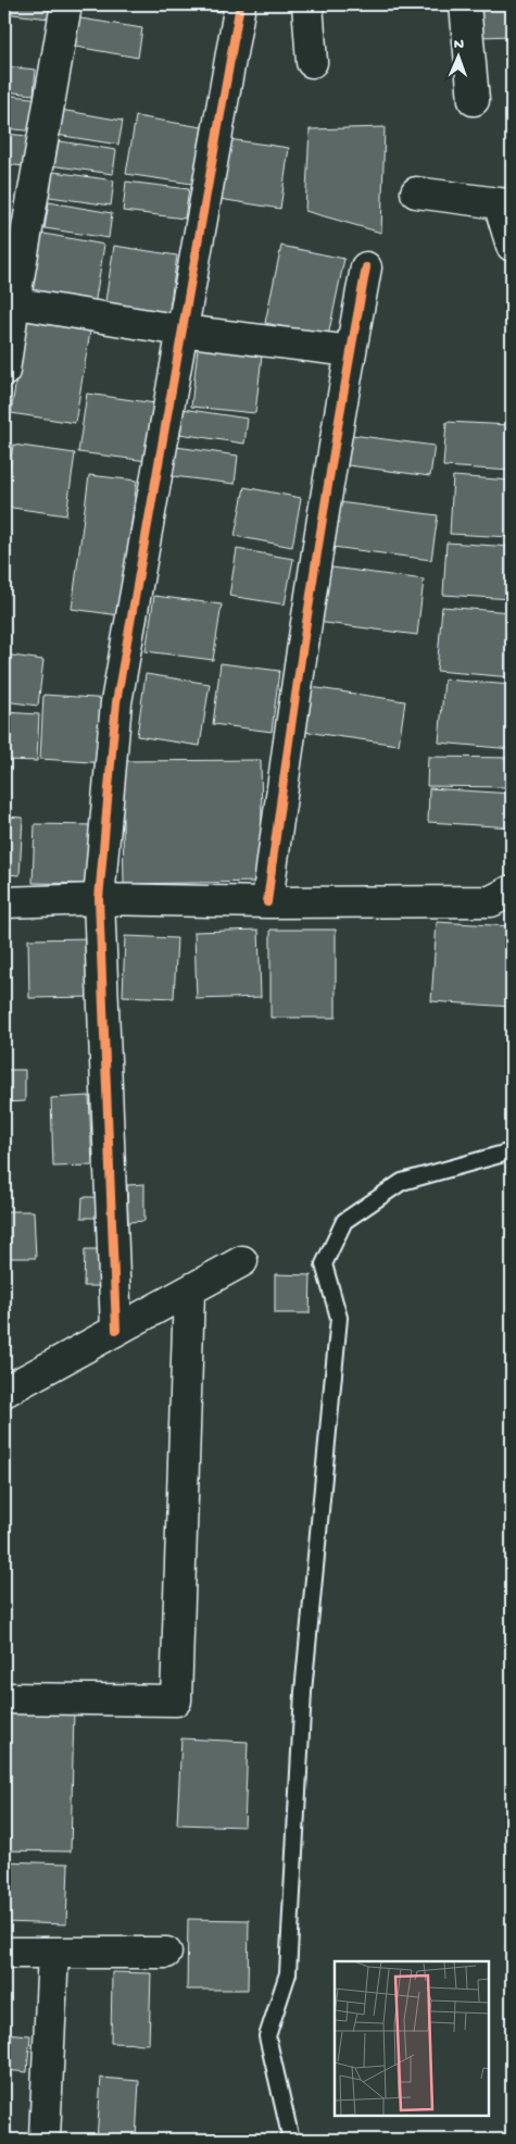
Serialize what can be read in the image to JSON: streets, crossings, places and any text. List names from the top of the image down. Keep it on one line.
{"north":"top"}
